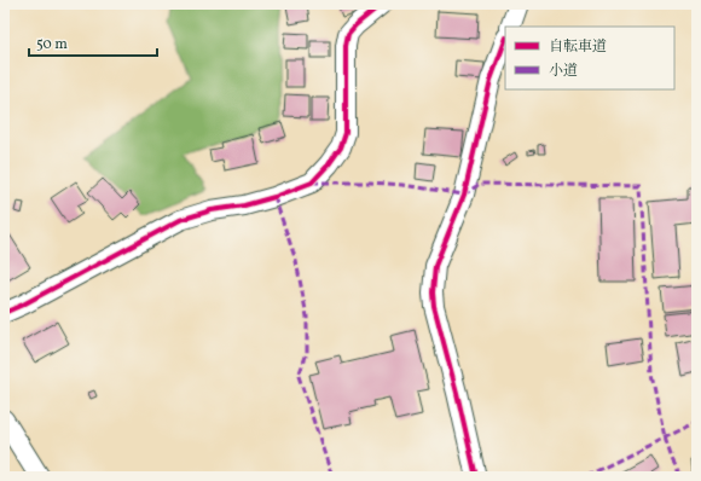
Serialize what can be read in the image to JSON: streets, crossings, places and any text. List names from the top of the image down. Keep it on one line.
{"legend":["自転車道","小道"],"scale_bar":"50 m"}
